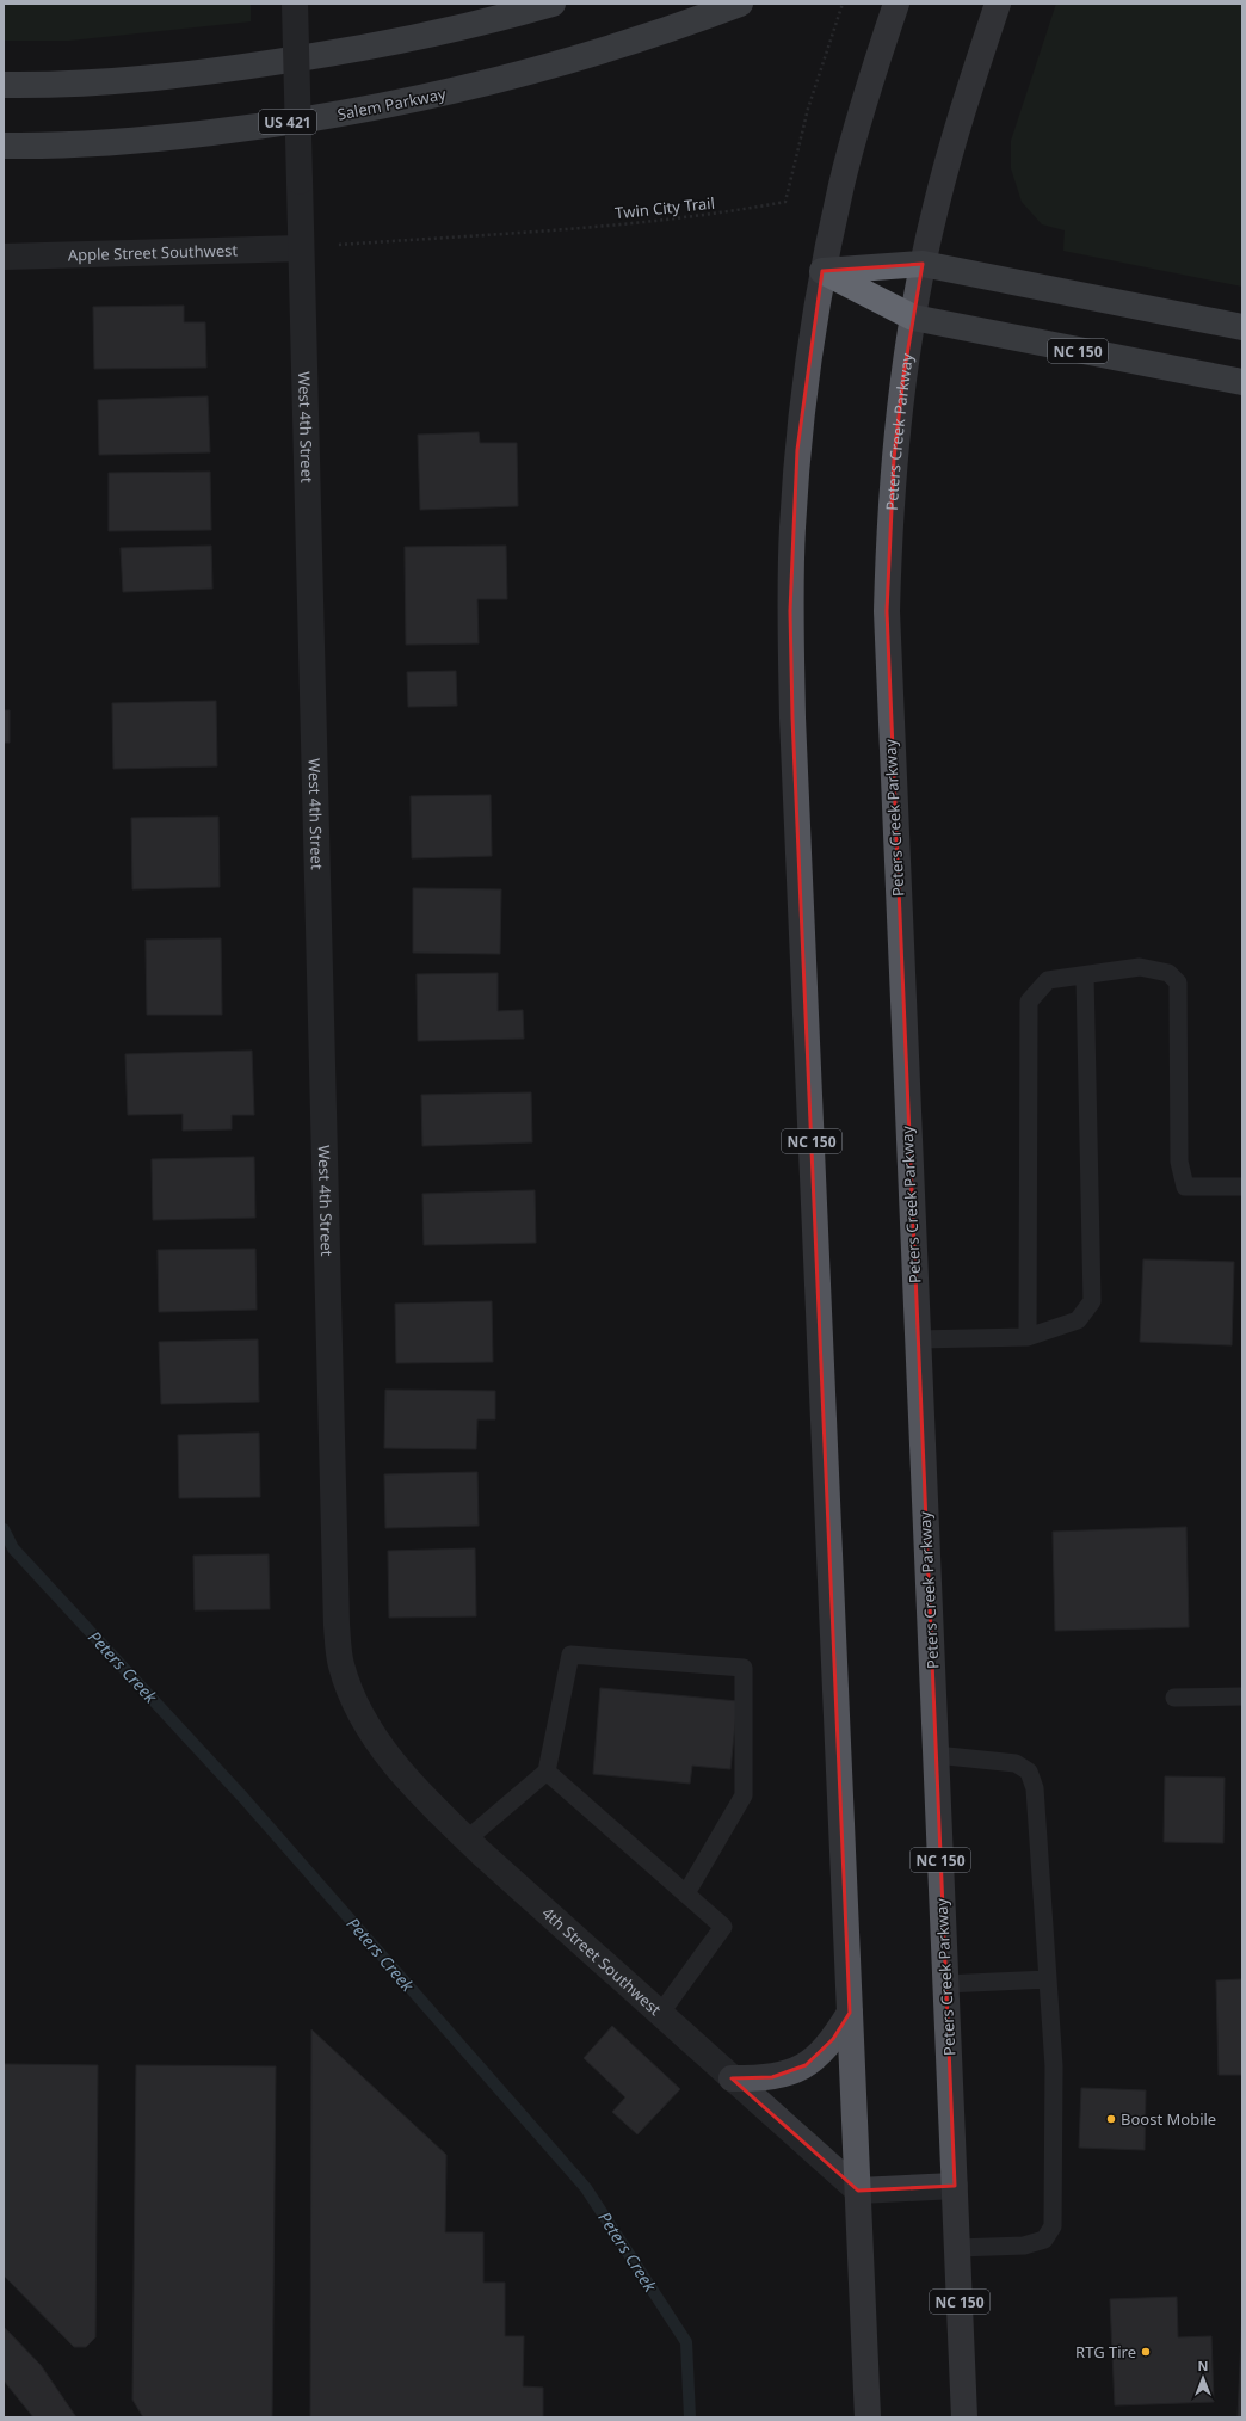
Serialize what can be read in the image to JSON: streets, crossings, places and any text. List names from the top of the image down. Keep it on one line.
{"streets":{"highway":["Salem Parkway","US 421","NC 150"],"main road":["Peters Creek Parkway"],"street":["Apple Street Southwest","West 4th Street","4th Street Southwest"],"path":["Twin City Trail"]},"crossings":[["Apple Street Southwest","West 4th Street"],["NC 150","Peters Creek Parkway"],["NC 150","4th Street Southwest"],["West 4th Street","4th Street Southwest"]],"water":["Peters Creek"],"places":["Boost Mobile","RTG Tire"],"north":"top"}
